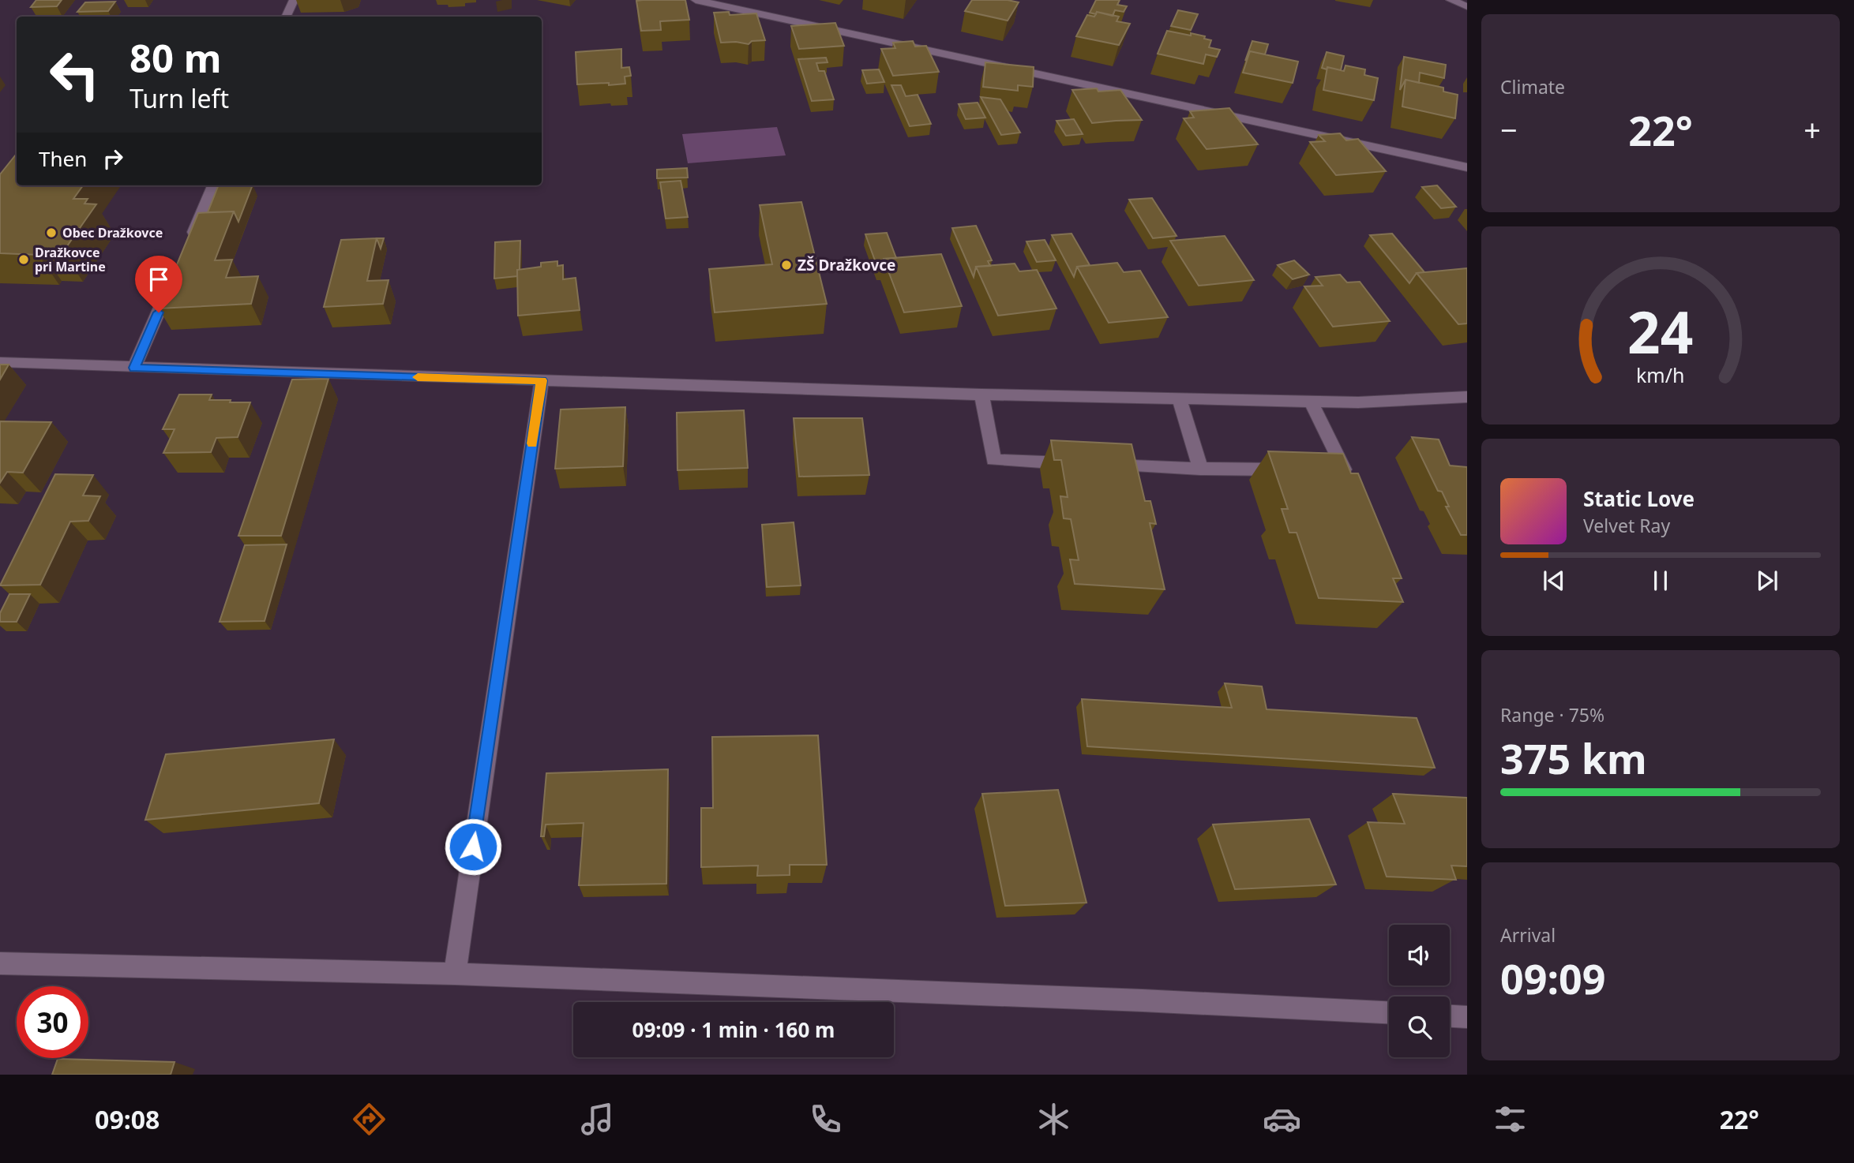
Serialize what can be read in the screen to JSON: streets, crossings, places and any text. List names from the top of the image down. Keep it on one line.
{"places":["Obec Dražkovce","Dražkovce pri Martine","ZŠ Dražkovce"],"page":{"tile":["Climate",["Range · 75%","375 km"],["Arrival","09:09"]],"turn":["80 m","Turn left"],"heat":["−","22°","+"],"then":"Then","song":["Static Love","Velvet Ray"],"limit":"30","trip":"09:09 · 1 min · 160 m","tabs":["09:08","22°"],"gauge":["24","km/h"]}}
